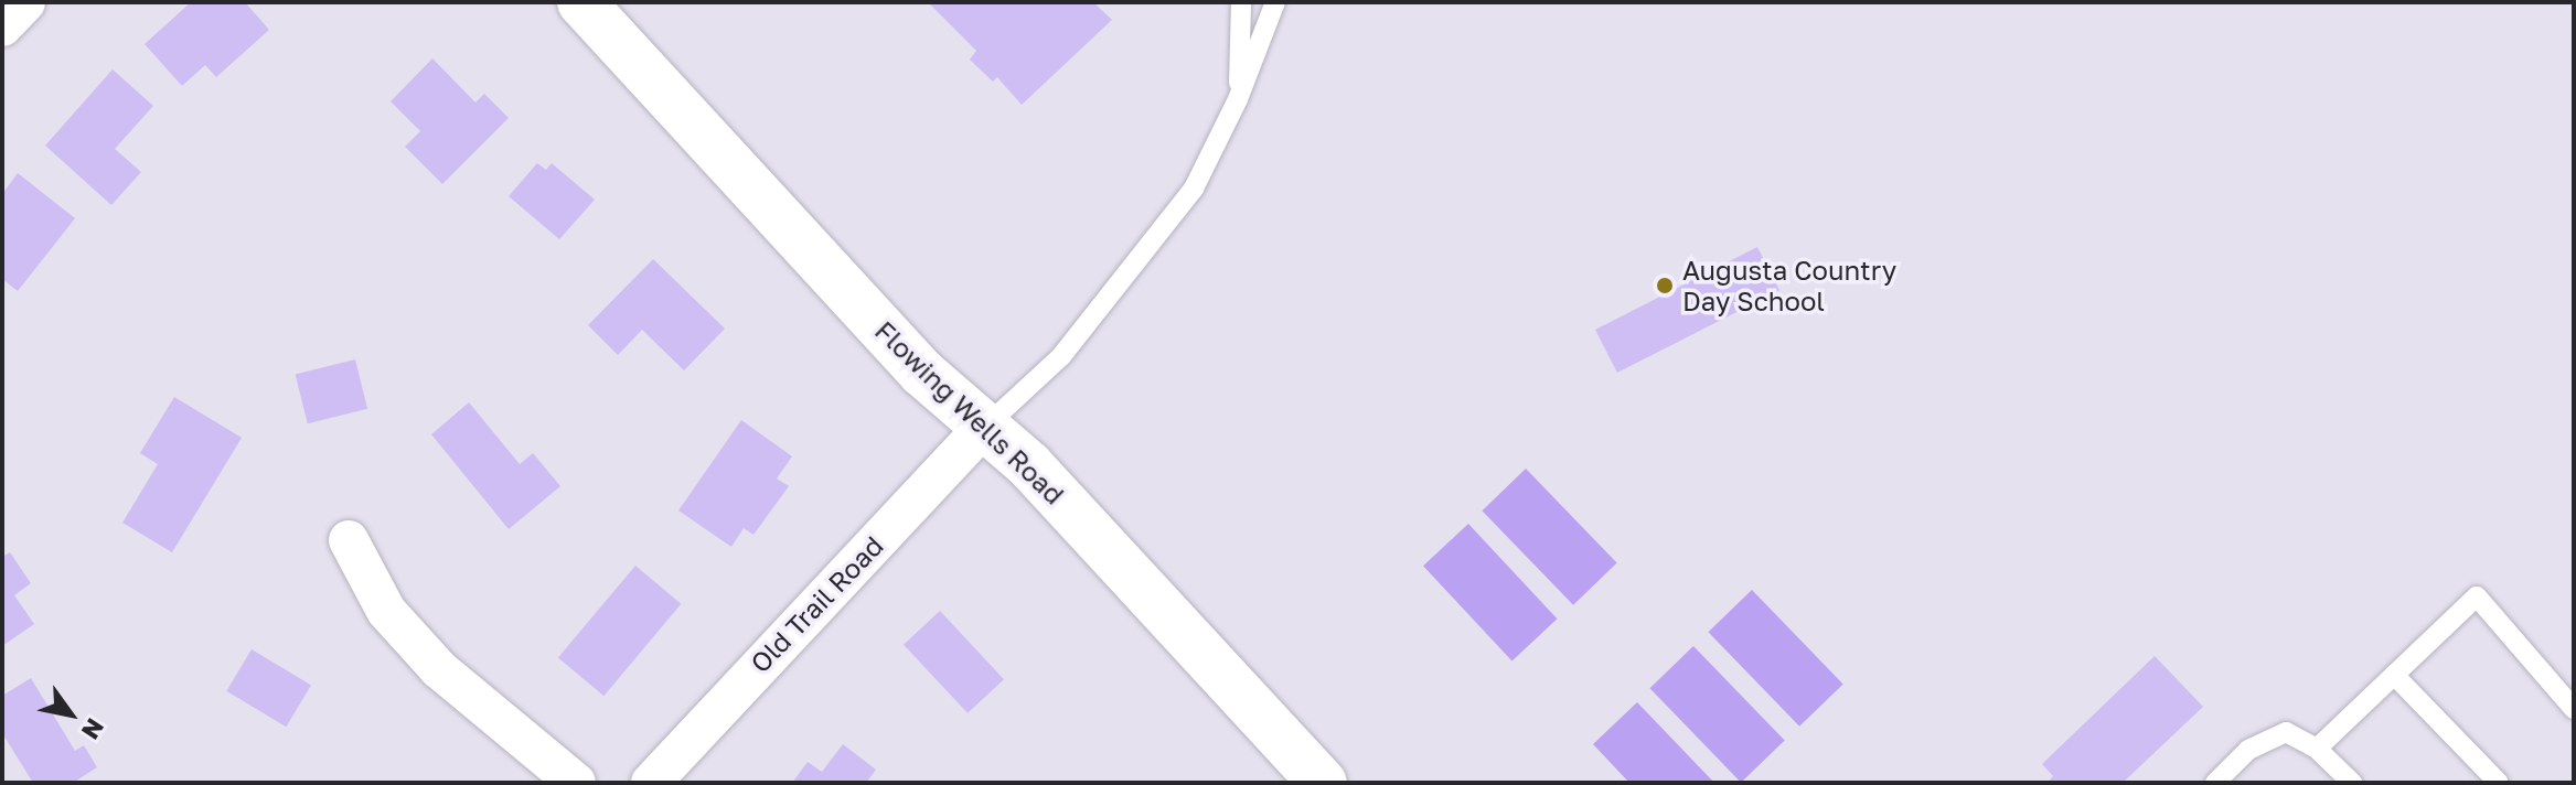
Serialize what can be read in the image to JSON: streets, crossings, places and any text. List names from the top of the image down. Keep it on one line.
{"streets":{"main road":["Flowing Wells Road"],"street":["Old Trail Road"]},"crossings":[["Flowing Wells Road","Old Trail Road"]],"places":["Augusta Country Day School"],"north":"bottom right"}
